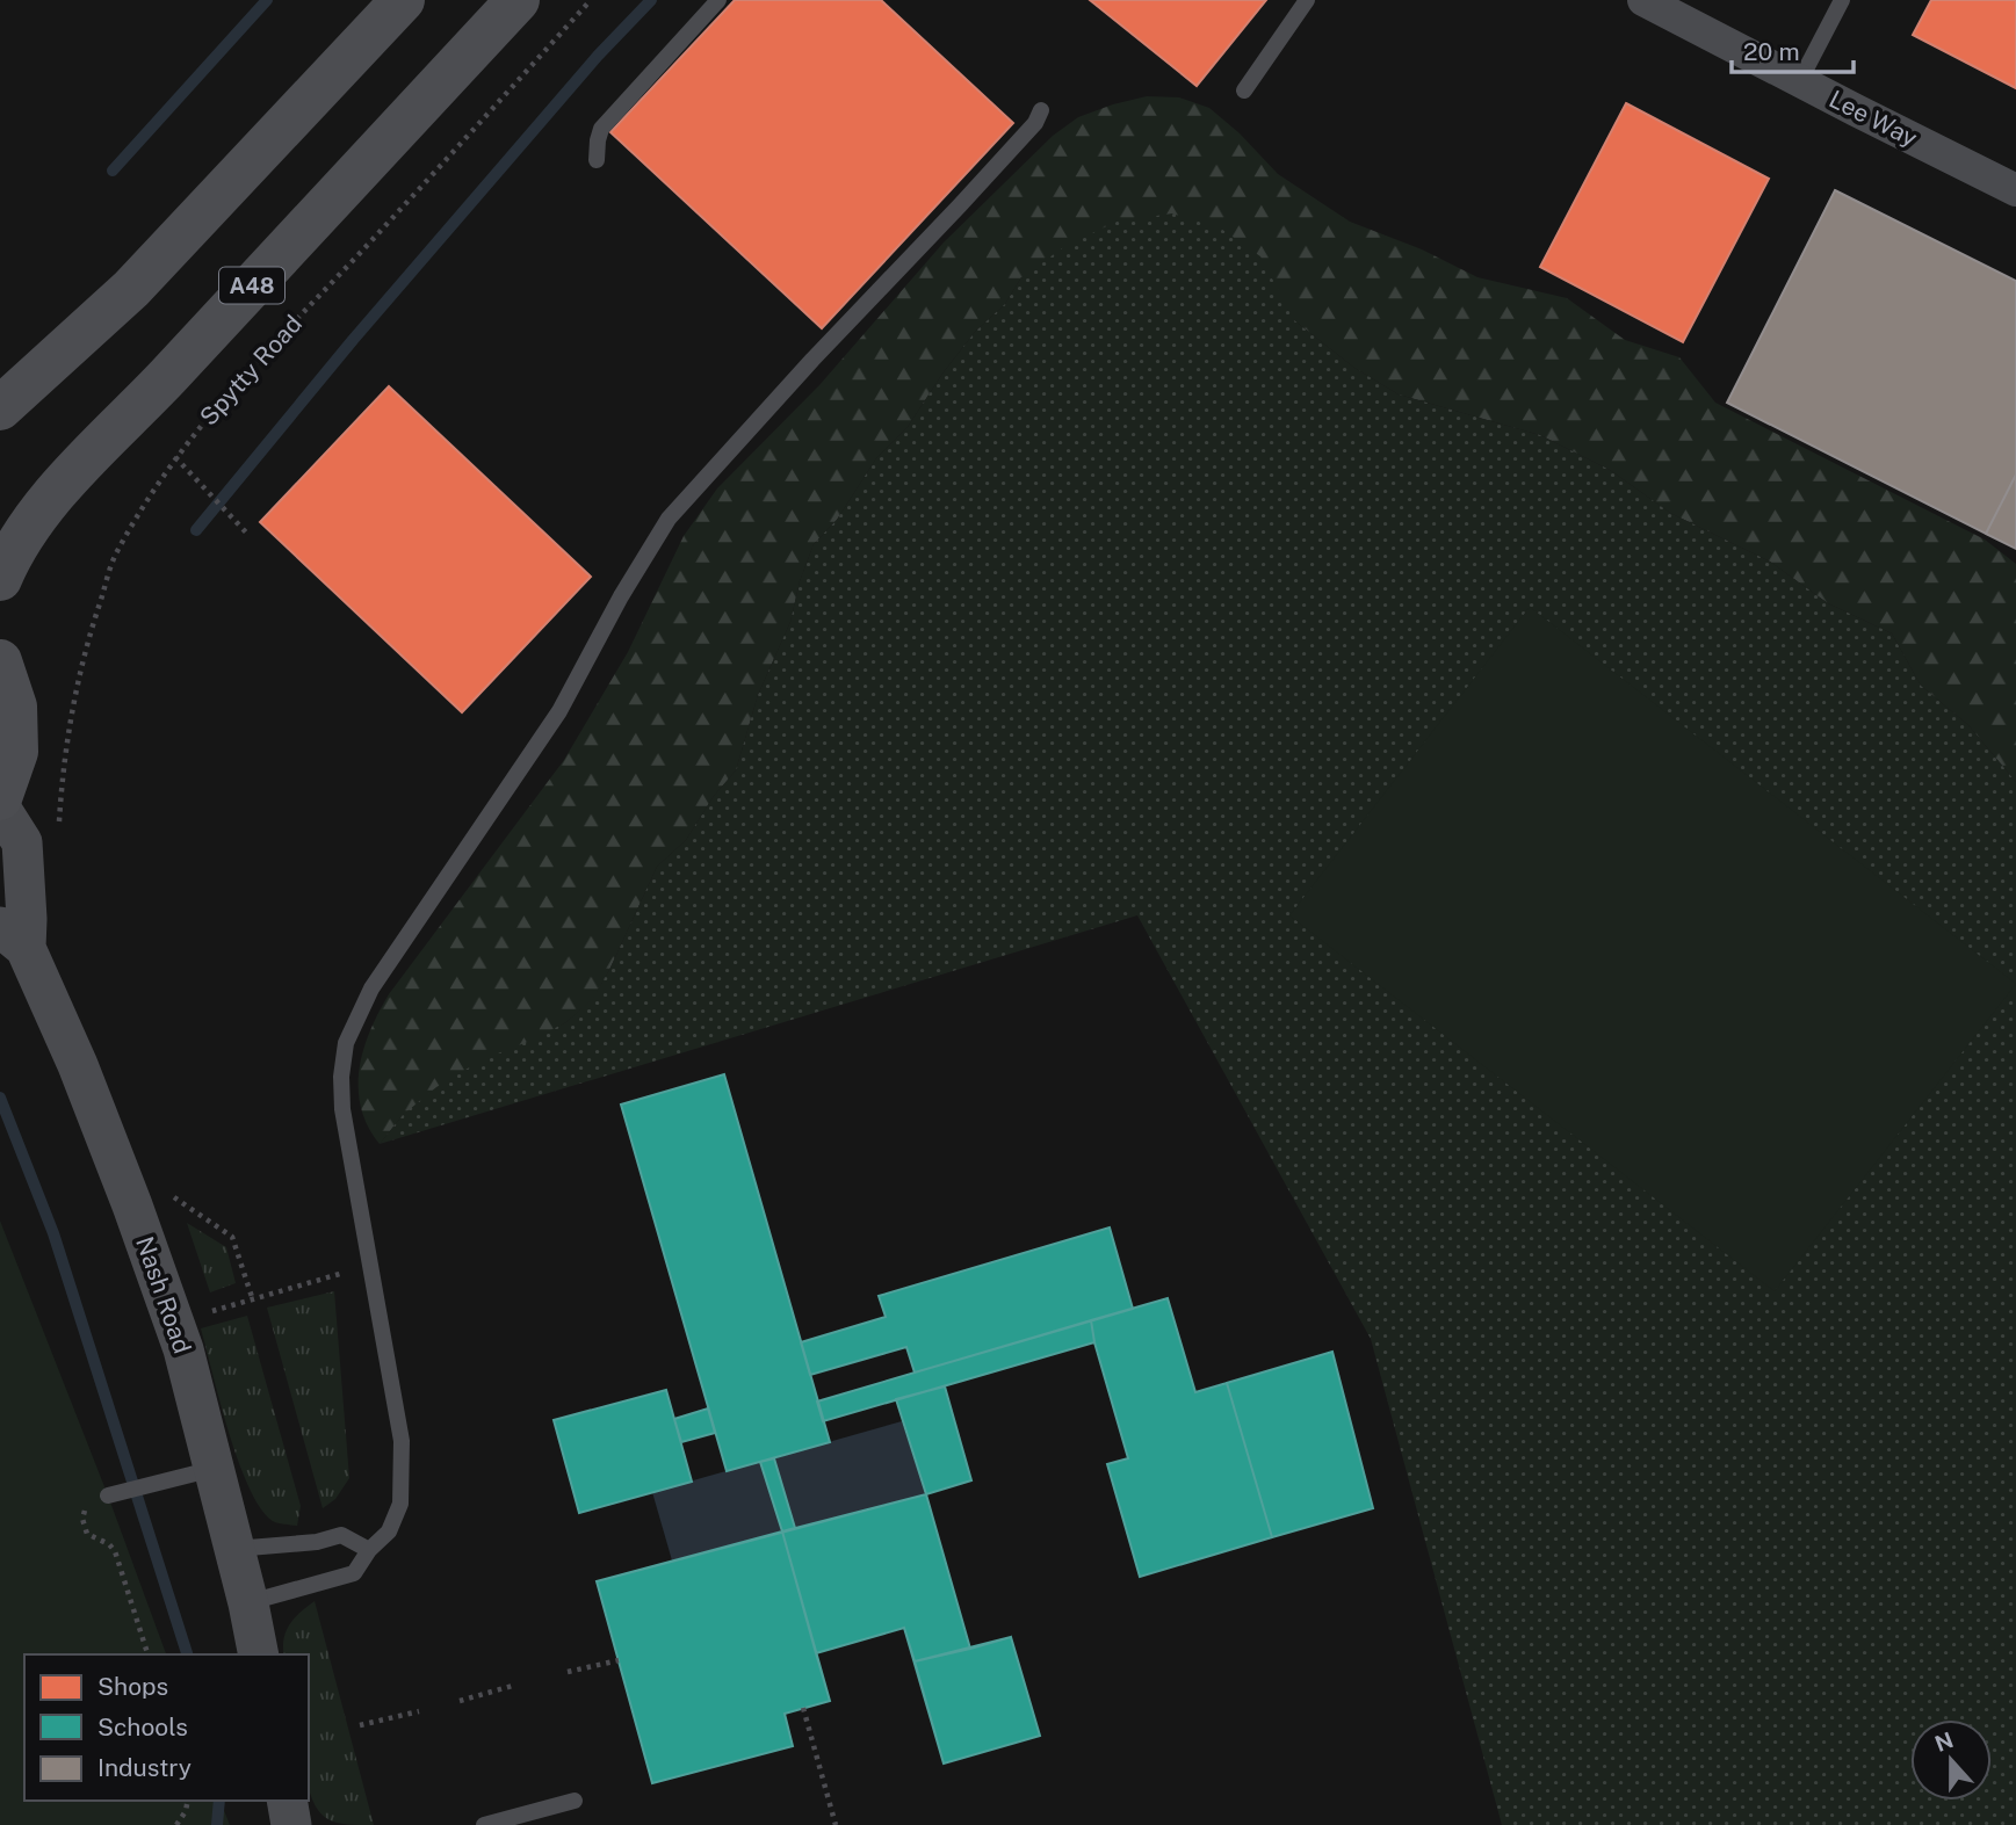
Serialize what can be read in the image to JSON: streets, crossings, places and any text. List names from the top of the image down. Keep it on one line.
{"streets":{"main road":["A48"],"street":["Lee Way","Nash Road"],"path":["Spytty Road"]},"legend":["Shops","Schools","Industry"],"scale_bar":"20 m","north":"top"}
